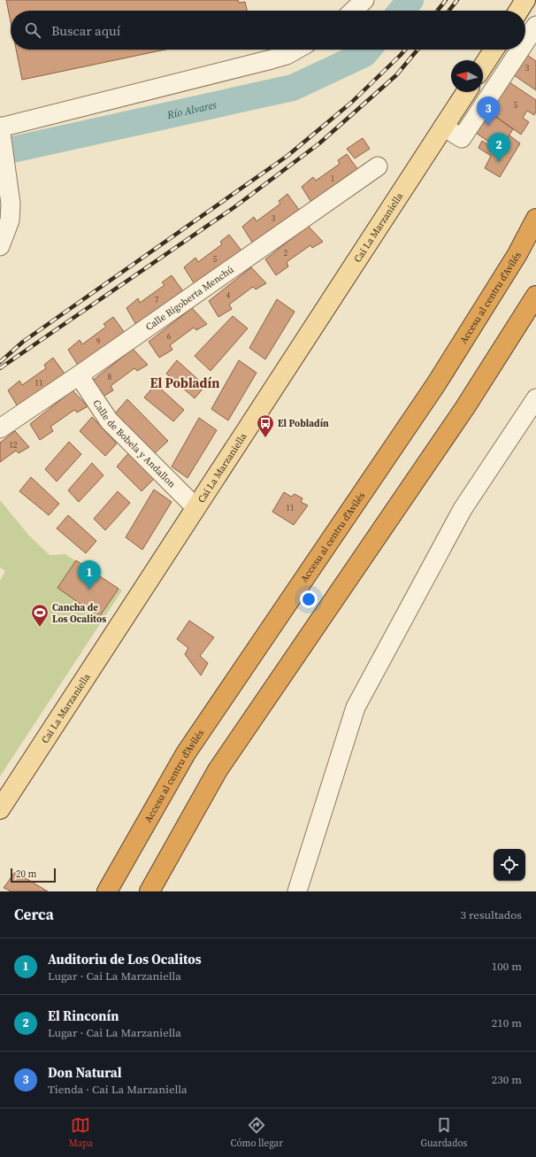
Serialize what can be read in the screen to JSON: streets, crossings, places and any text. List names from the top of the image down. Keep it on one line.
{"streets":{"highway":["Accesu al centru d'Avilés"],"main road":["Cai La Marzaniella"],"street":["Calle Rigoberta Menchú","Calle de Bobela y Andallon"]},"crossings":[["Cai La Marzaniella","Calle de Bobela y Andallon"],["Calle Rigoberta Menchú","Calle de Bobela y Andallon"]],"districts":["El Pobladín"],"water":["Río Alvares"],"places":{"bus stop":["El Pobladín"],"sports":["Cancha de Los Ocalitos"]},"house_numbers":["3","5","1","3","2","5","4","7","6","9","8","11","12","11"],"scale_bar":"20 m","north":"left","page":{"search":"Buscar aquí","pins":["3","2","1"],"scale":"20 m","heading":["Cerca","3 resultados"],"list":[{"mark":"1","name":"Auditoriu de Los Ocalitos","note":"Lugar · Cai La Marzaniella","value":"100 m"},{"mark":"2","name":"El Rinconín","note":"Lugar · Cai La Marzaniella","value":"210 m"},{"mark":"3","name":"Don Natural","note":"Tienda · Cai La Marzaniella","value":"230 m"}],"nav":["Mapa","Cómo llegar","Guardados"]}}
